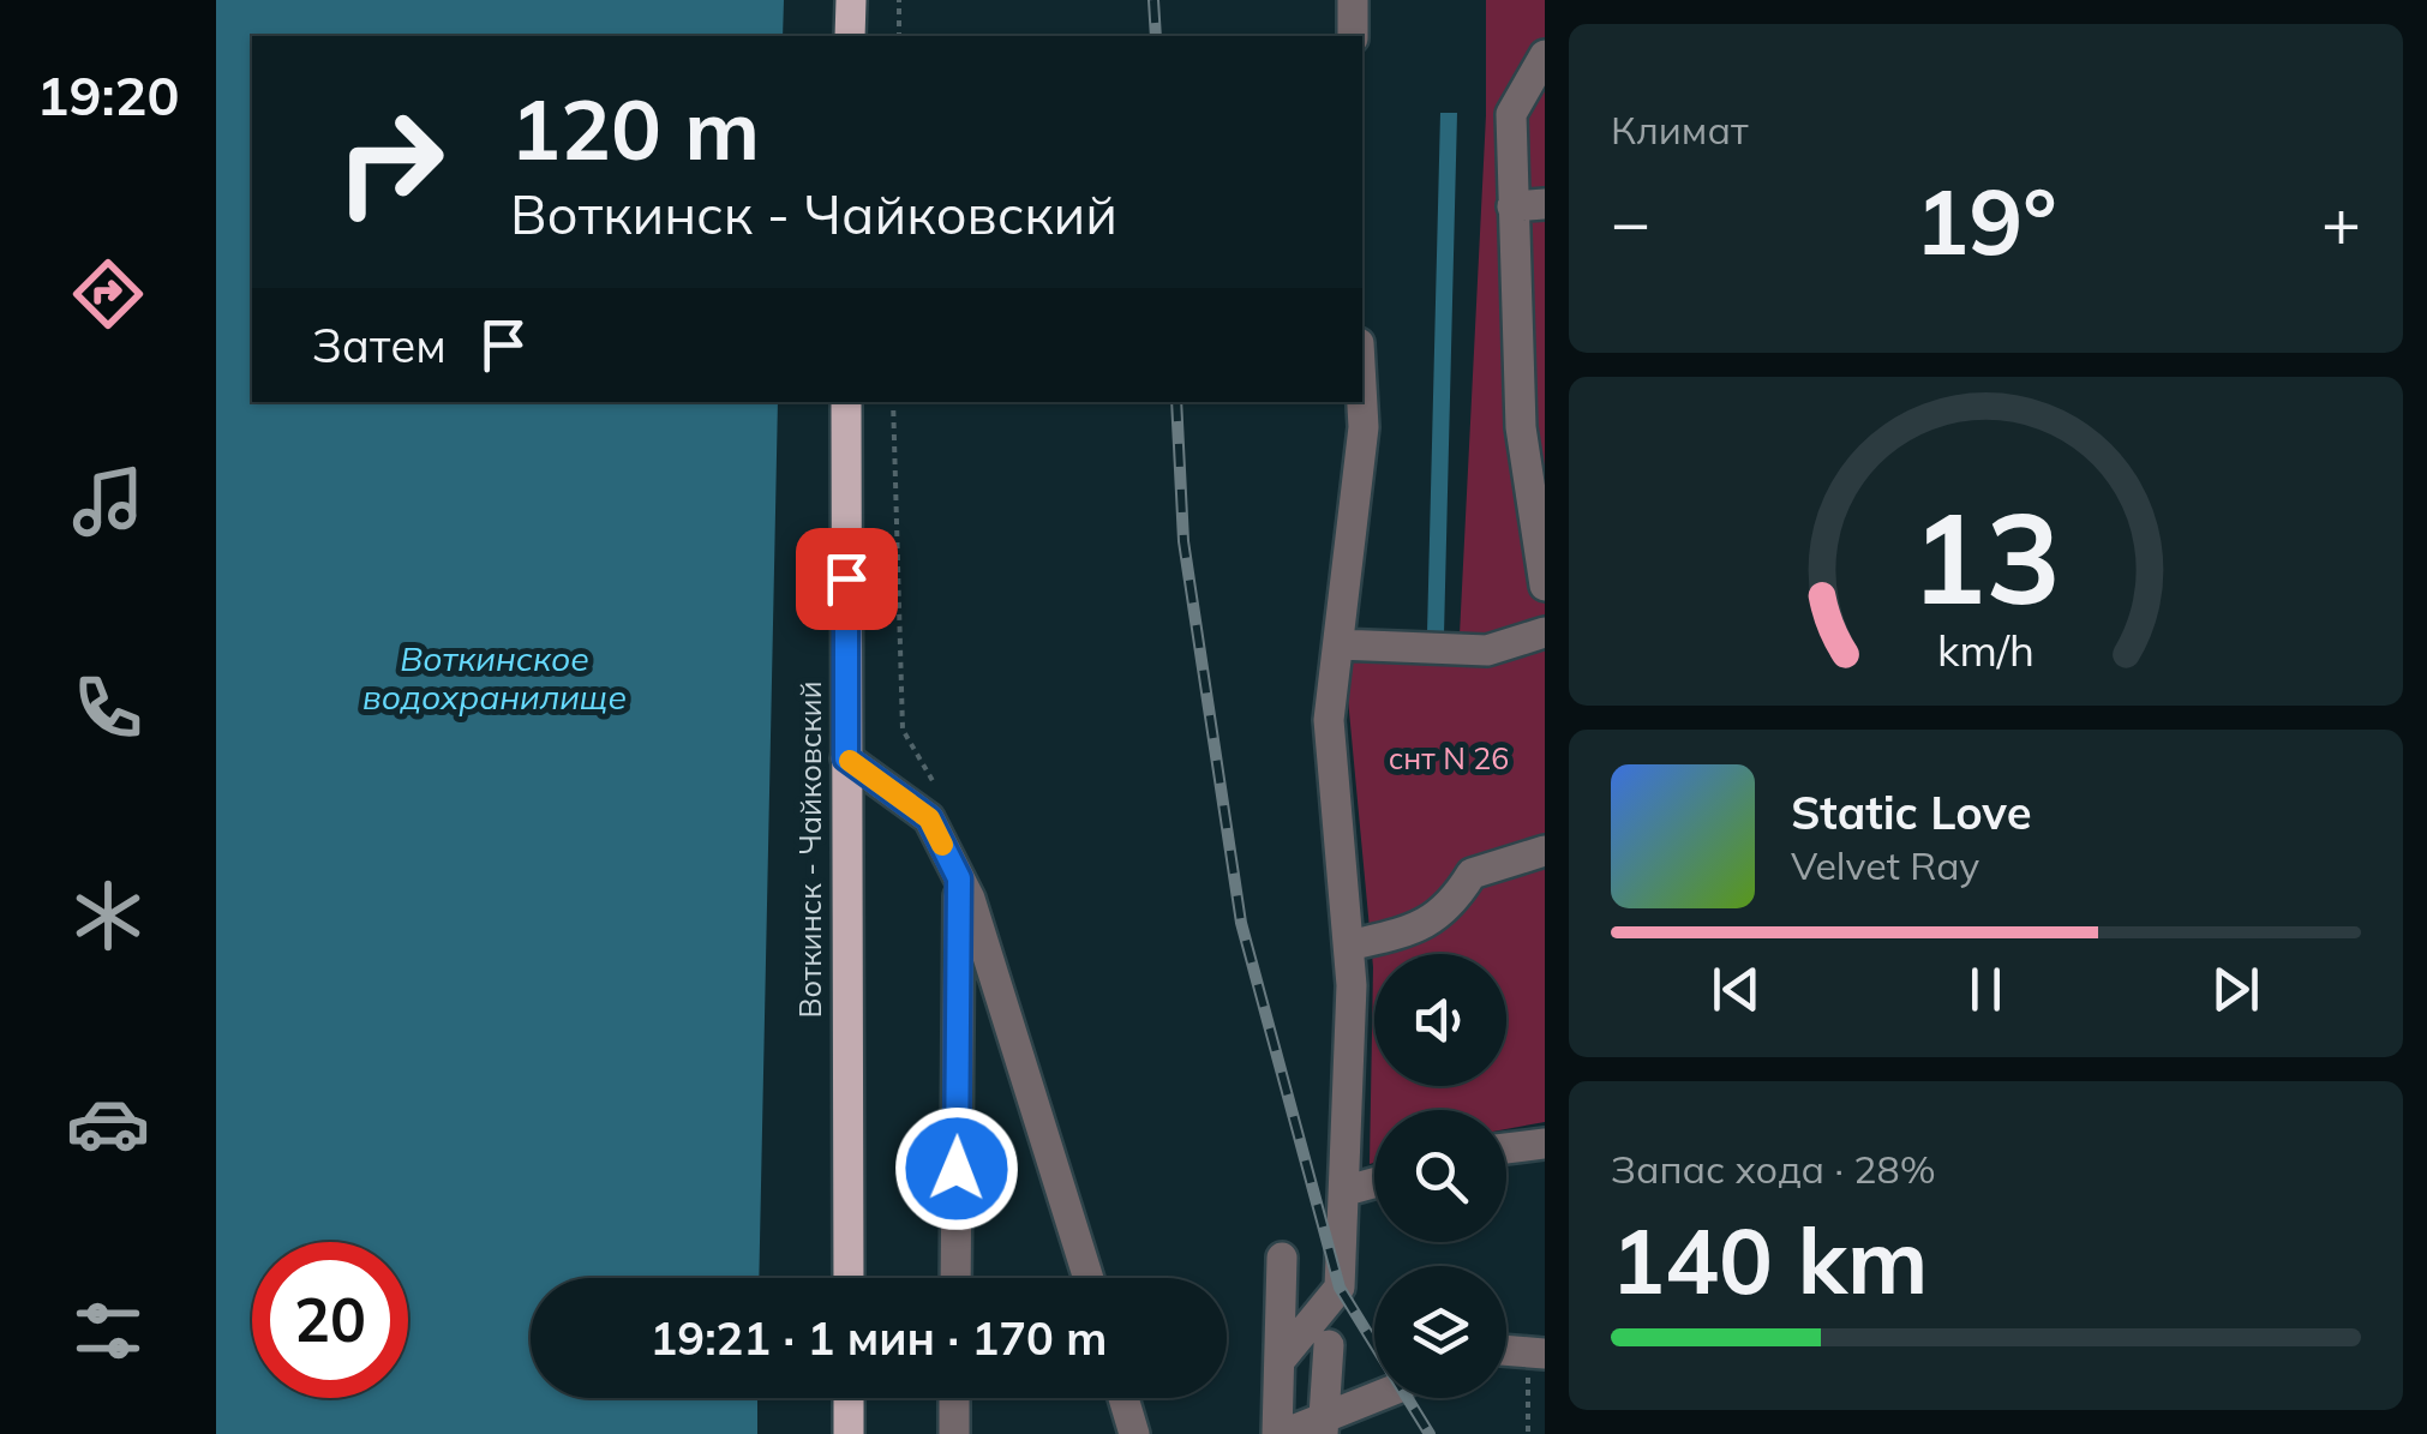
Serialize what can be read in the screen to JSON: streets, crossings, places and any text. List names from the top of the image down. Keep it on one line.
{"streets":{"main road":["Воткинск - Чайковский"]},"water":["Воткинское водохранилище"],"parks":["снт N 26"],"page":{"tabs":"19:20","tile":["Климат",["Запас хода · 28%","140 km"]],"turn":["120 m","Воткинск - Чайковский"],"heat":["−","19°","+"],"then":"Затем","song":["Static Love","Velvet Ray"],"limit":"20","trip":"19:21 · 1 мин · 170 m","gauge":["13","km/h"]}}
